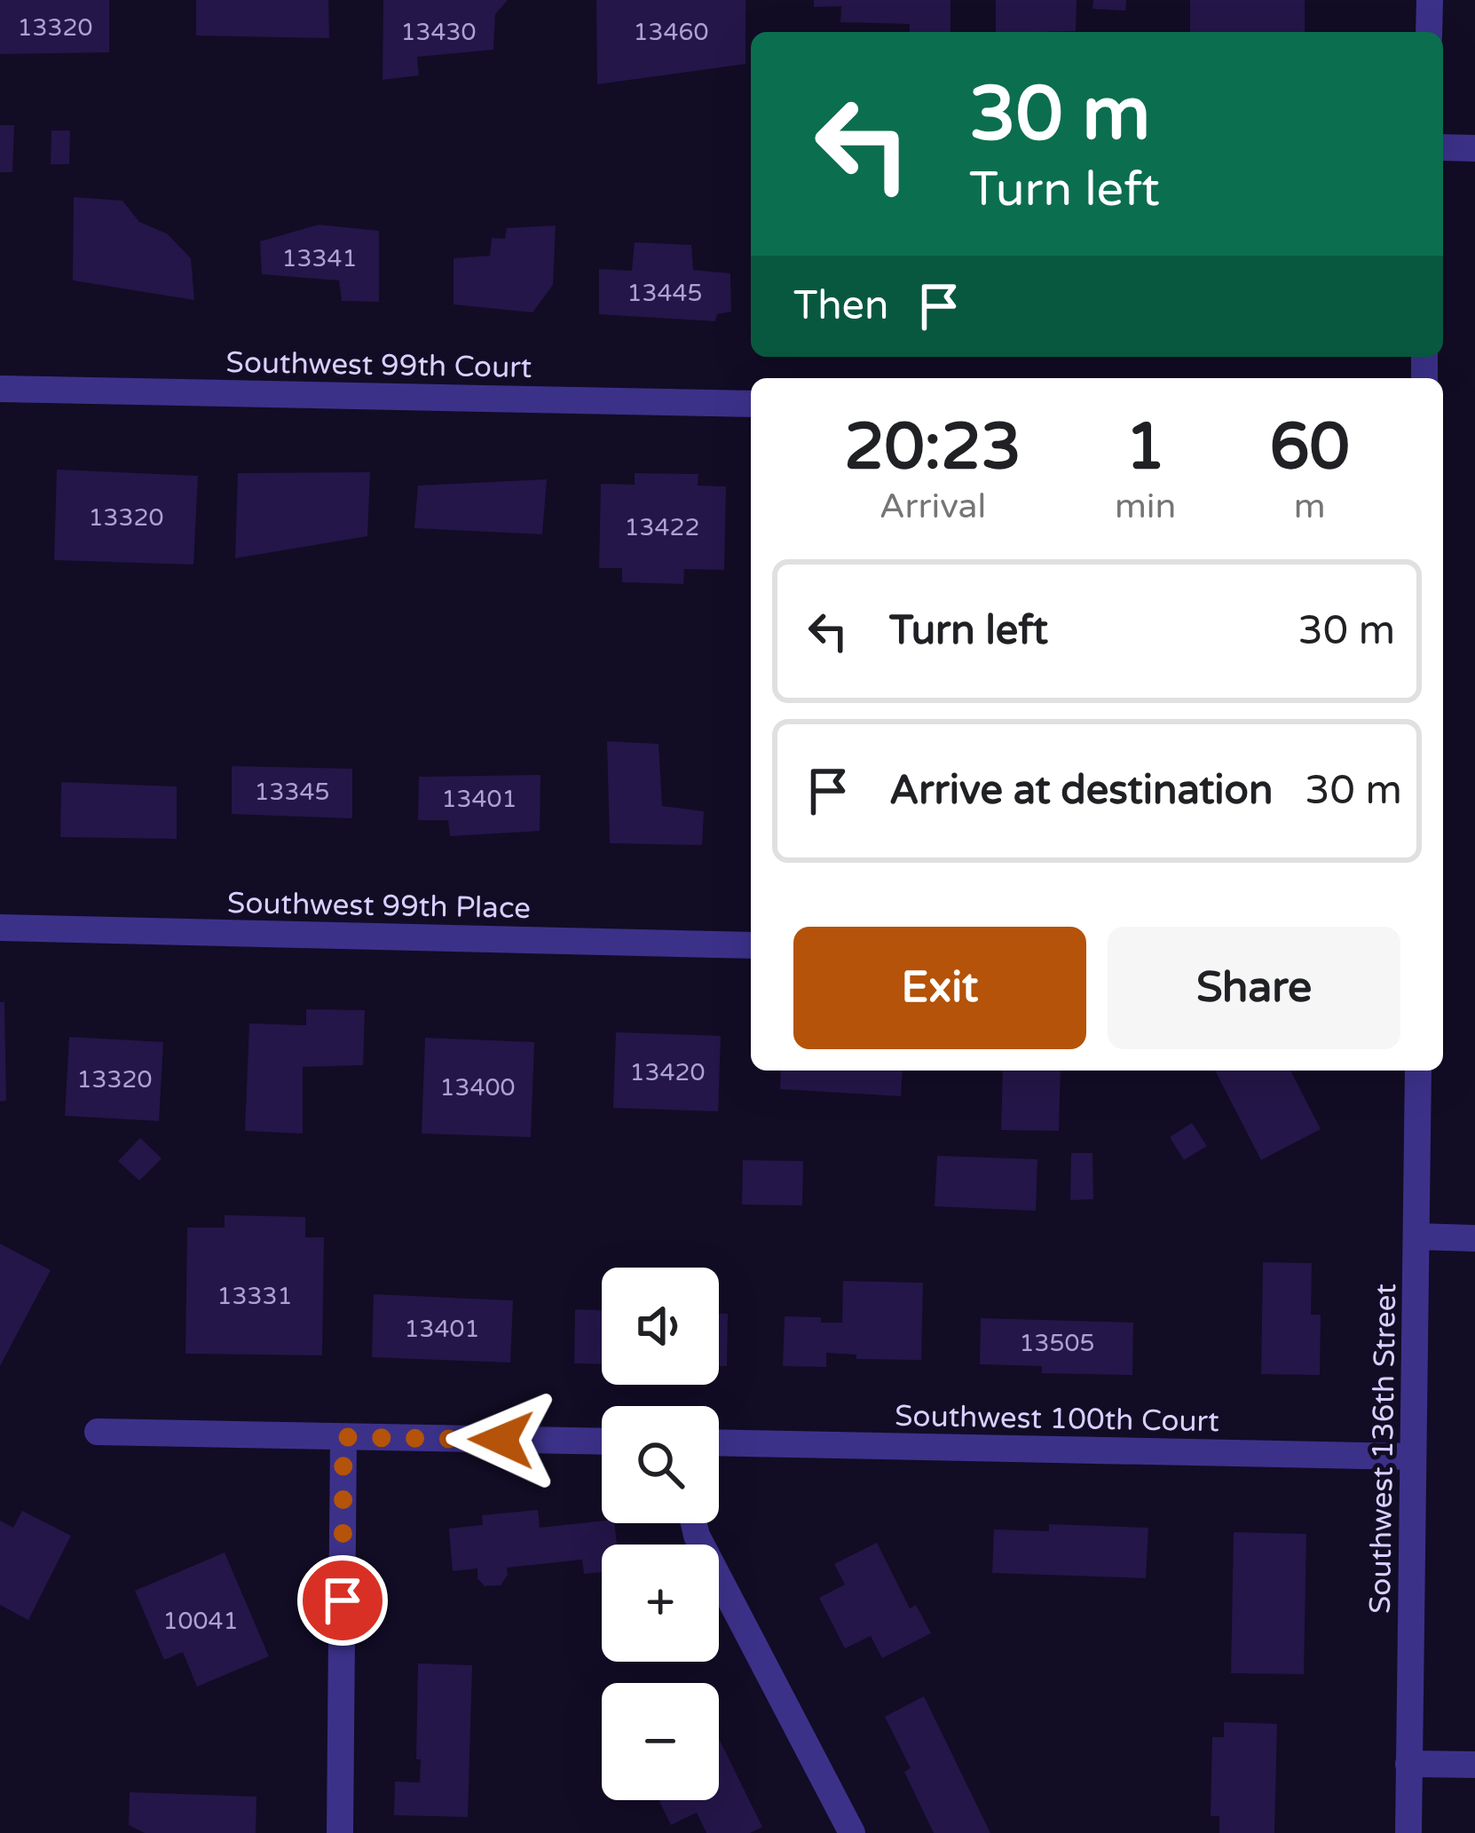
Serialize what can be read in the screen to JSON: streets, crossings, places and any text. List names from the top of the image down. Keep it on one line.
{"streets":{"street":["Southwest 99th Court","Southwest 99th Place","Southwest 100th Court","Southwest 136th Street"]},"crossings":[["Southwest 100th Court","Southwest 136th Street"]],"house_numbers":["13320","13430","13460","13341","13445","13320","13422","13345","13401","13420","13320","13400","13331","13401","13505","10041"],"page":{"turn":["30 m","Turn left"],"then":"Then","eta":["20:23","Arrival","1","min","60","m"],"list":[{"name":"Turn left","value":"30 m"},{"name":"Arrive at destination","value":"30 m"}],"buttons":["Exit","Share"],"map_buttons":["+","−"]}}
